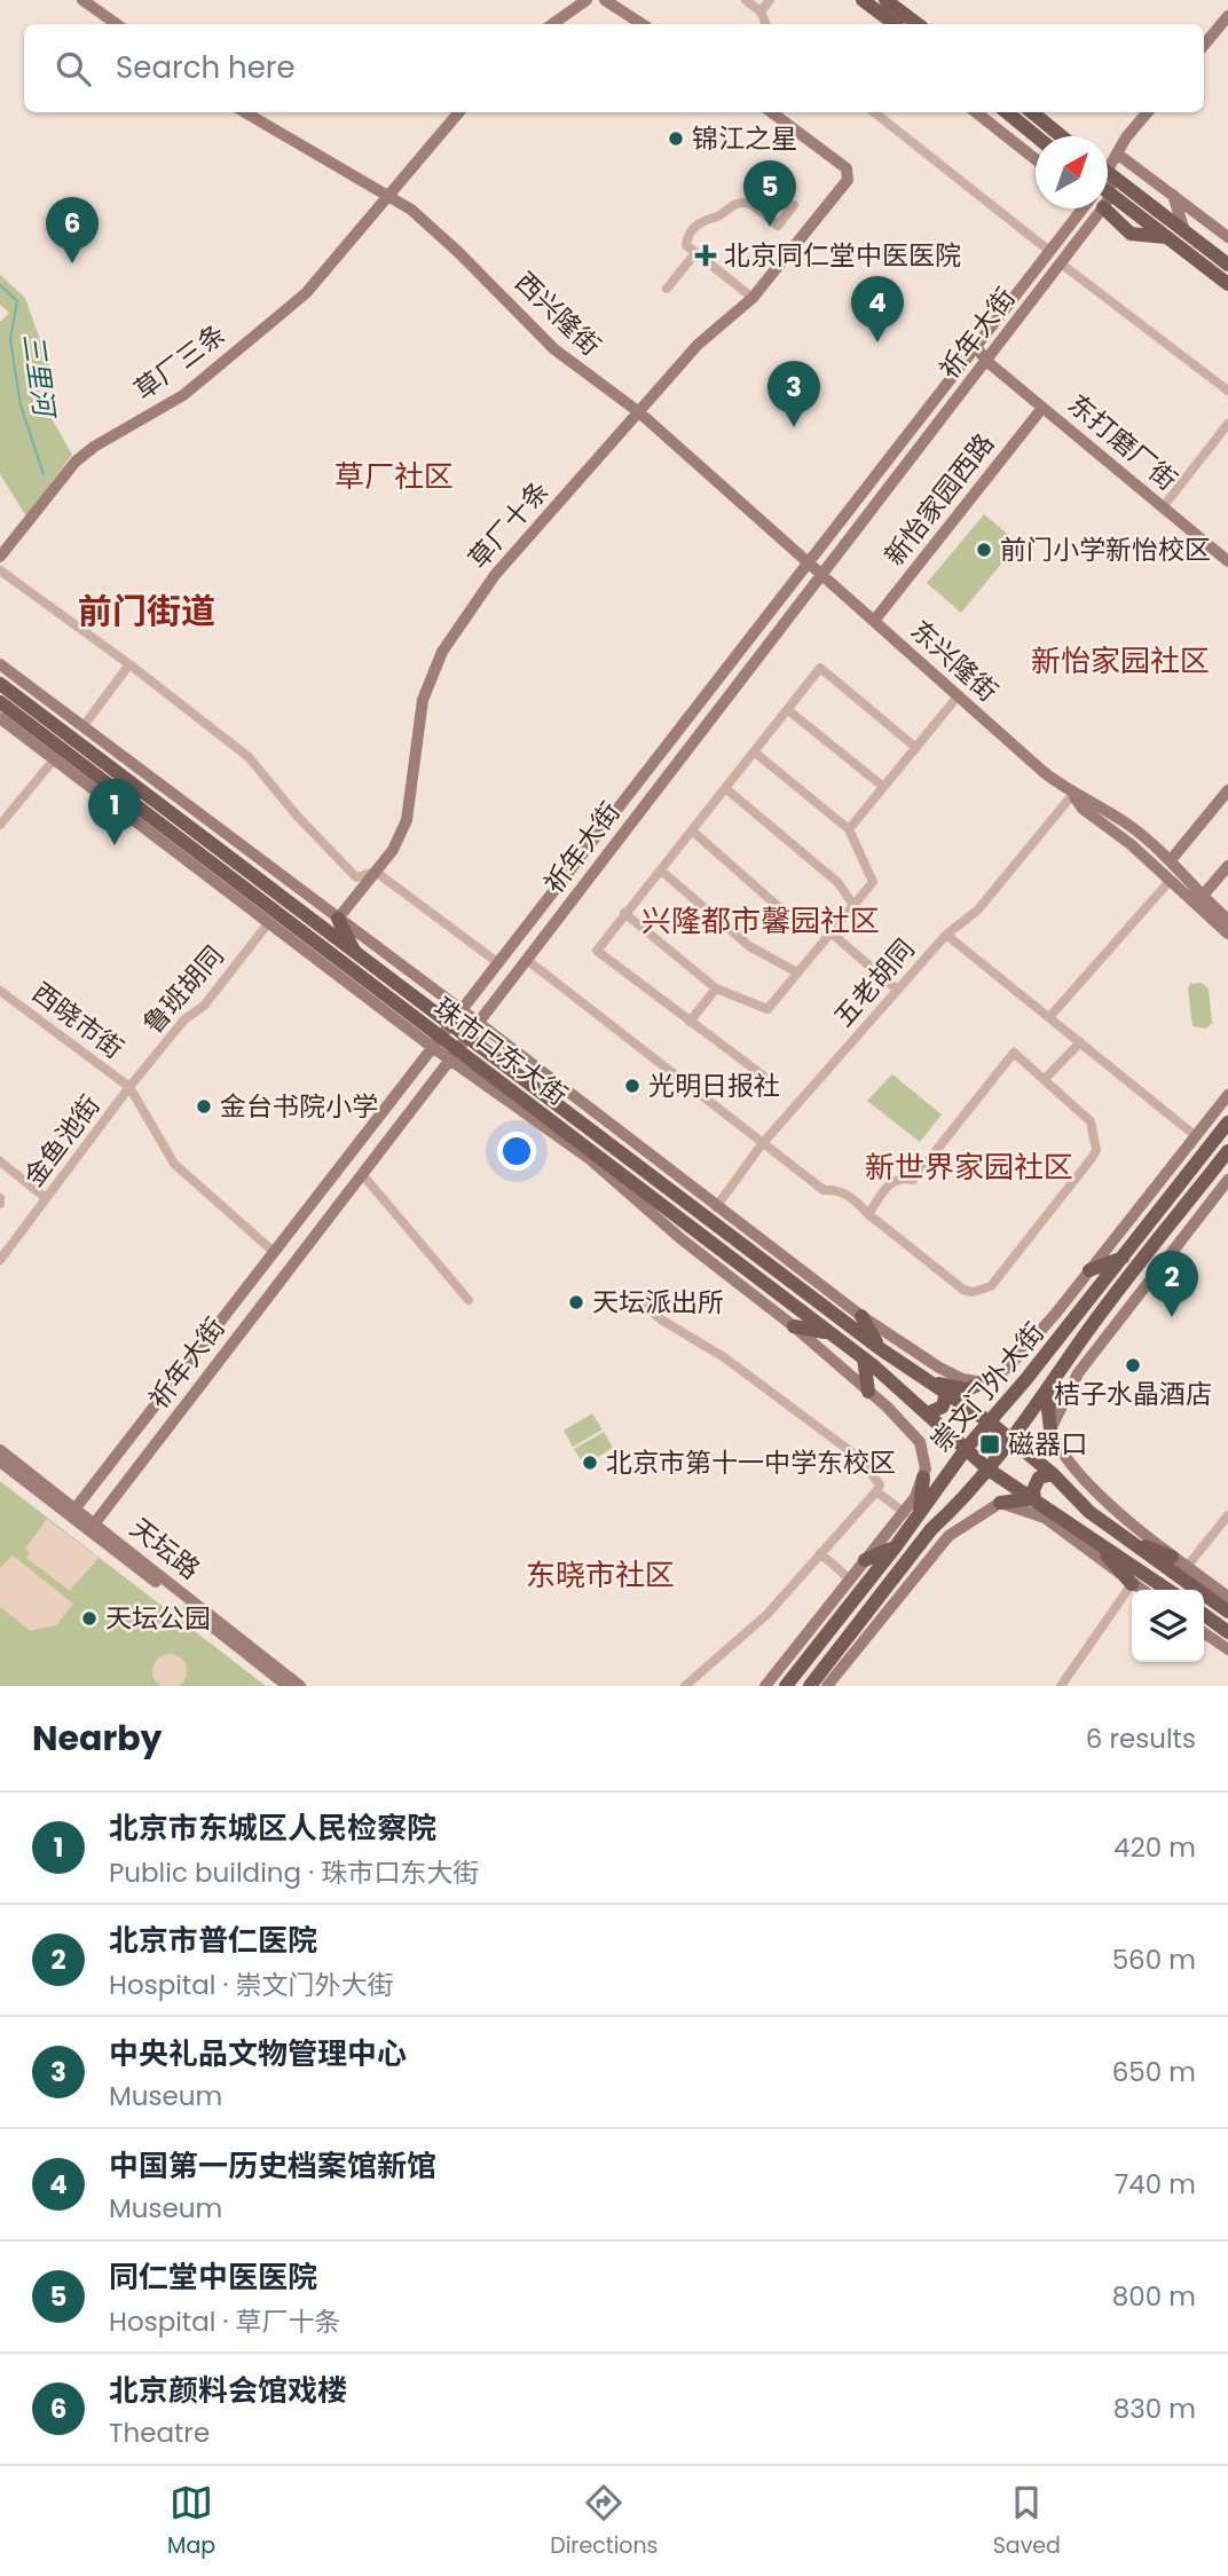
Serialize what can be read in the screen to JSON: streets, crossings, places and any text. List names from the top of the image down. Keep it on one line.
{"streets":{"main road":["珠市口东大街","崇文门外大街"],"street":["西兴隆街","祈年大街","草厂三条","东打磨厂街","新怡家园西路","草厂十条","东兴隆街","五老胡同","鲁班胡同","西晓市街","金鱼池街","天坛路"]},"crossings":[["西兴隆街","祈年大街"],["西兴隆街","草厂三条"],["西兴隆街","草厂十条"],["西兴隆街","东兴隆街"],["祈年大街","东打磨厂街"],["祈年大街","东兴隆街"],["祈年大街","珠市口东大街"],["祈年大街","天坛路"],["东打磨厂街","新怡家园西路"],["新怡家园西路","东兴隆街"],["草厂十条","珠市口东大街"],["东兴隆街","五老胡同"],["五老胡同","珠市口东大街"],["鲁班胡同","西晓市街"],["鲁班胡同","珠市口东大街"],["鲁班胡同","金鱼池街"],["西晓市街","金鱼池街"],["珠市口东大街","崇文门外大街"]],"districts":["草厂社区","前门街道","新怡家园社区","兴隆都市馨园社区","新世界家园社区","东晓市社区"],"water":["三里河"],"places":{"other":["锦江之星","前门小学新怡校区","光明日报社","金台书院小学","天坛派出所","桔子水晶酒店","北京市第十一中学东校区","天坛公园"],"health":["北京同仁堂中医医院"],"transit":["磁器口"]},"north":"top right","page":{"search":"Search here","pins":["5","6","4","3","1","2"],"heading":["Nearby","6 results"],"list":[{"mark":"1","name":"北京市东城区人民检察院","note":"Public building · 珠市口东大街","value":"420 m"},{"mark":"2","name":"北京市普仁医院","note":"Hospital · 崇文门外大街","value":"560 m"},{"mark":"3","name":"中央礼品文物管理中心","note":"Museum","value":"650 m"},{"mark":"4","name":"中国第一历史档案馆新馆","note":"Museum","value":"740 m"},{"mark":"5","name":"同仁堂中医医院","note":"Hospital · 草厂十条","value":"800 m"},{"mark":"6","name":"北京颜料会馆戏楼","note":"Theatre","value":"830 m"}],"nav":["Map","Directions","Saved"]}}
